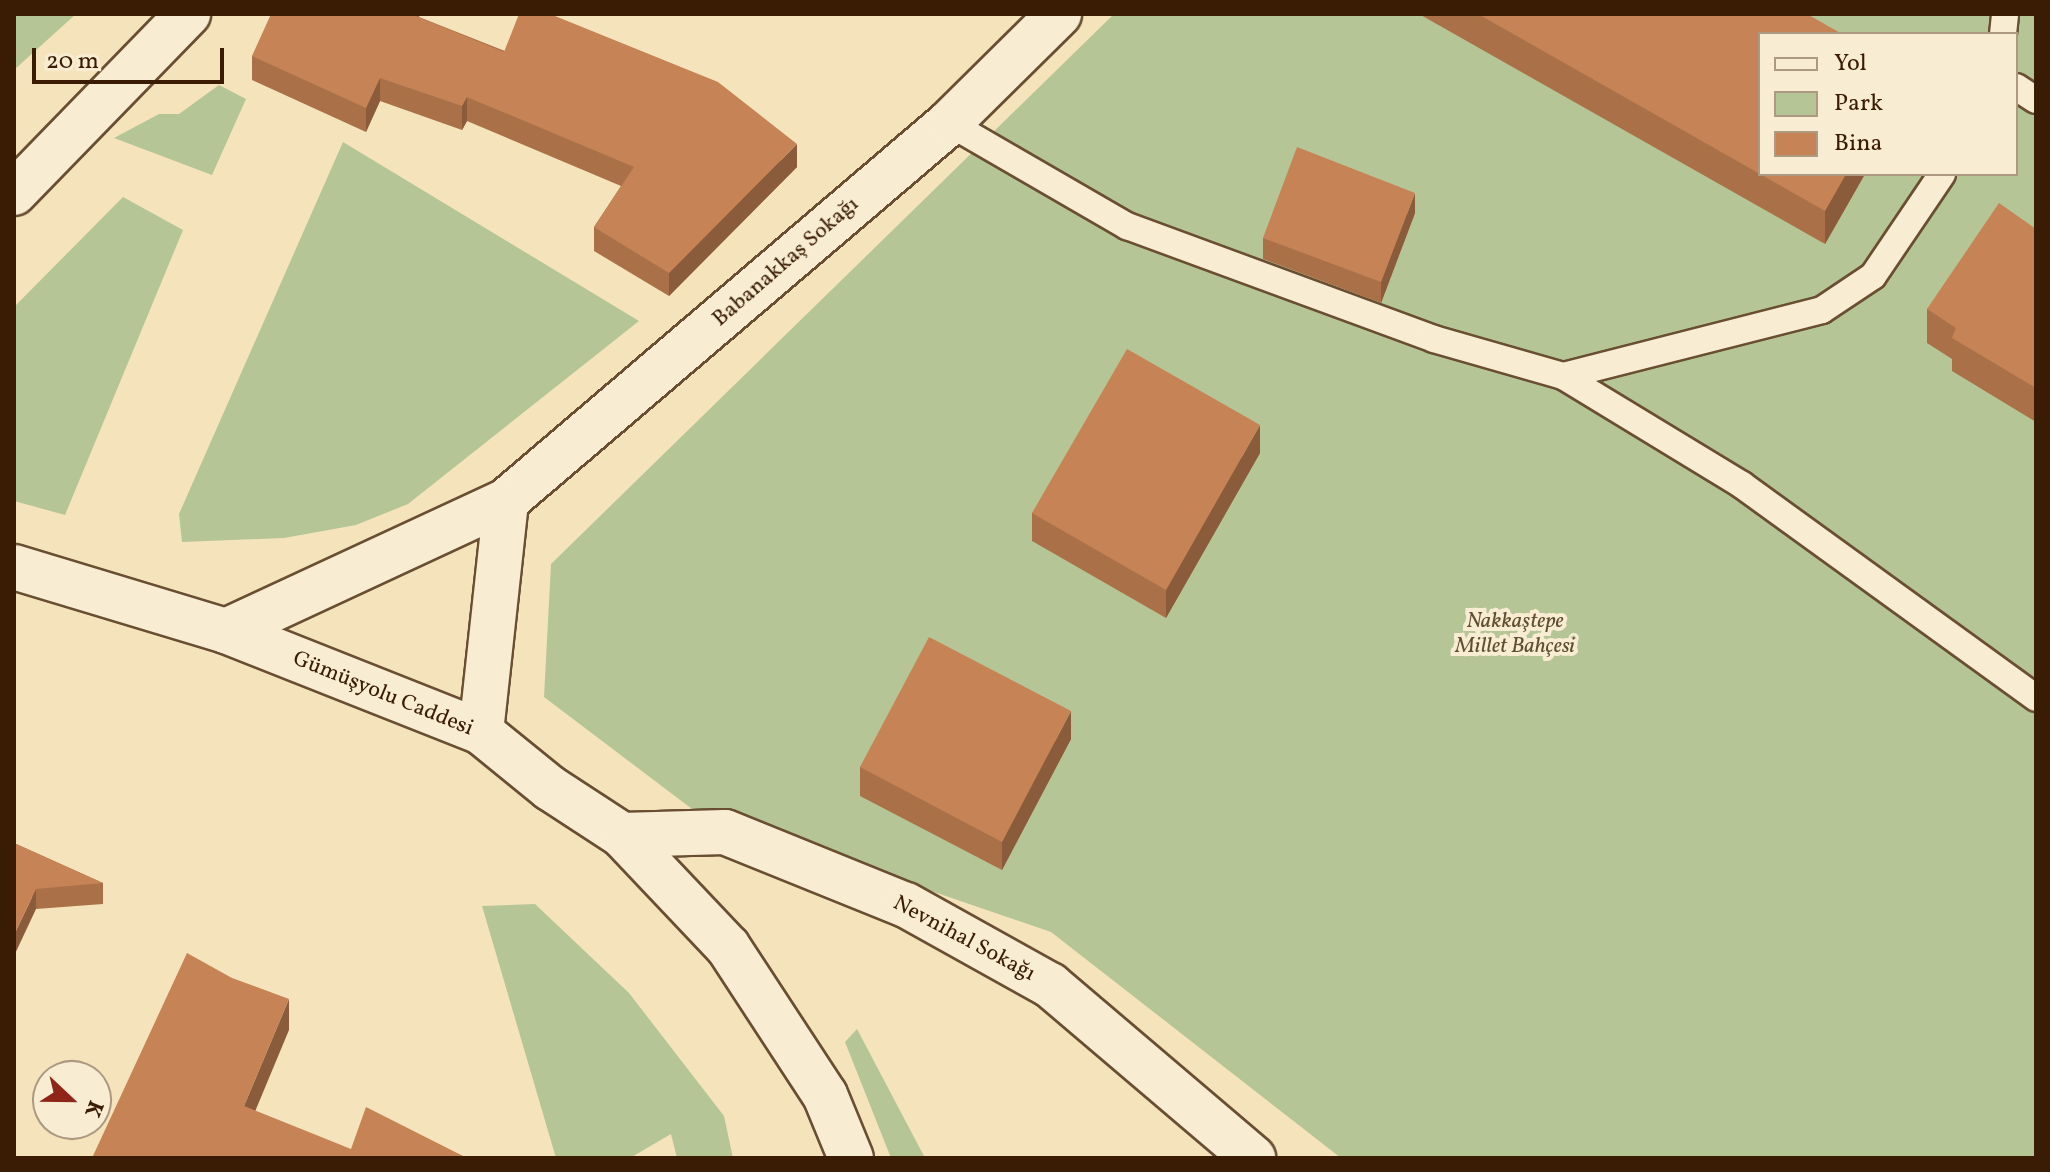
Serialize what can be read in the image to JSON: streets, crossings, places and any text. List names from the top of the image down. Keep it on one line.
{"streets":{"street":["Babanakkaş Sokağı","Gümüşyolu Caddesi","Nevnihal Sokağı"]},"crossings":[["Babanakkaş Sokağı","Gümüşyolu Caddesi"],["Gümüşyolu Caddesi","Nevnihal Sokağı"]],"parks":["Nakkaştepe Millet Bahçesi"],"legend":["Yol","Park","Bina"],"scale_bar":"20 m","north":"right"}
